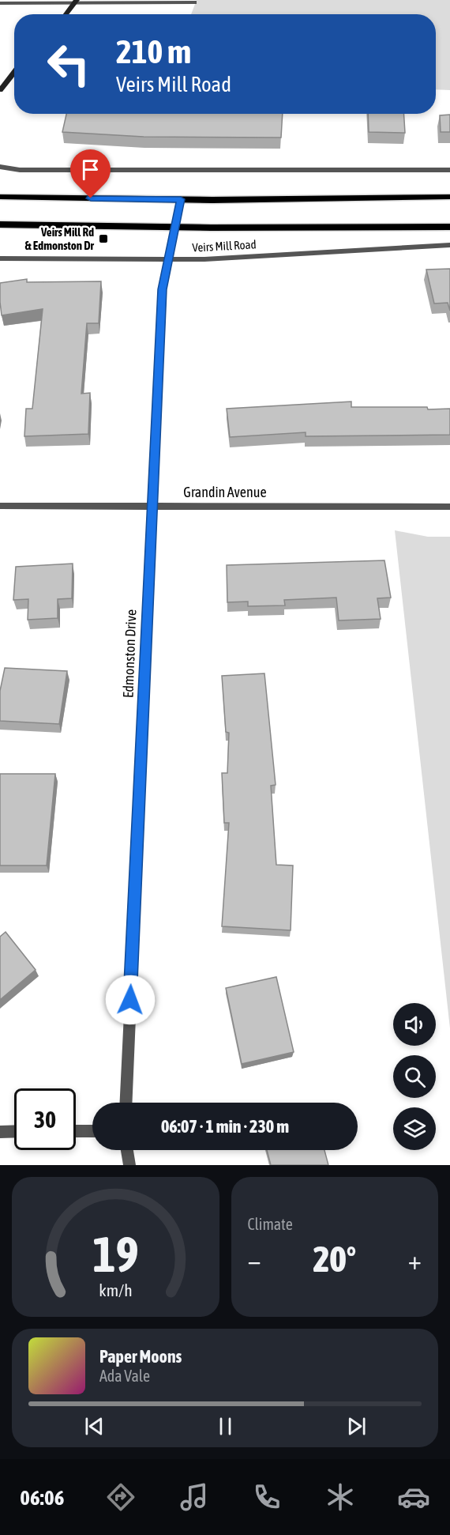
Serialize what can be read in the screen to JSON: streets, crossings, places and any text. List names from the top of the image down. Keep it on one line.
{"streets":{"main road":["Veirs Mill Road"],"street":["Grandin Avenue","Edmonston Drive"]},"crossings":[["Veirs Mill Road","Edmonston Drive"],["Grandin Avenue","Edmonston Drive"]],"places":{"transit":["Veirs Mill Rd & Edmonston Dr"]},"page":{"turn":["210 m","Veirs Mill Road"],"limit":"30","trip":"06:07 · 1 min · 230 m","tile":"Climate","heat":["−","20°","+"],"song":["Paper Moons","Ada Vale"],"tabs":"06:06","gauge":["19","km/h"]}}
